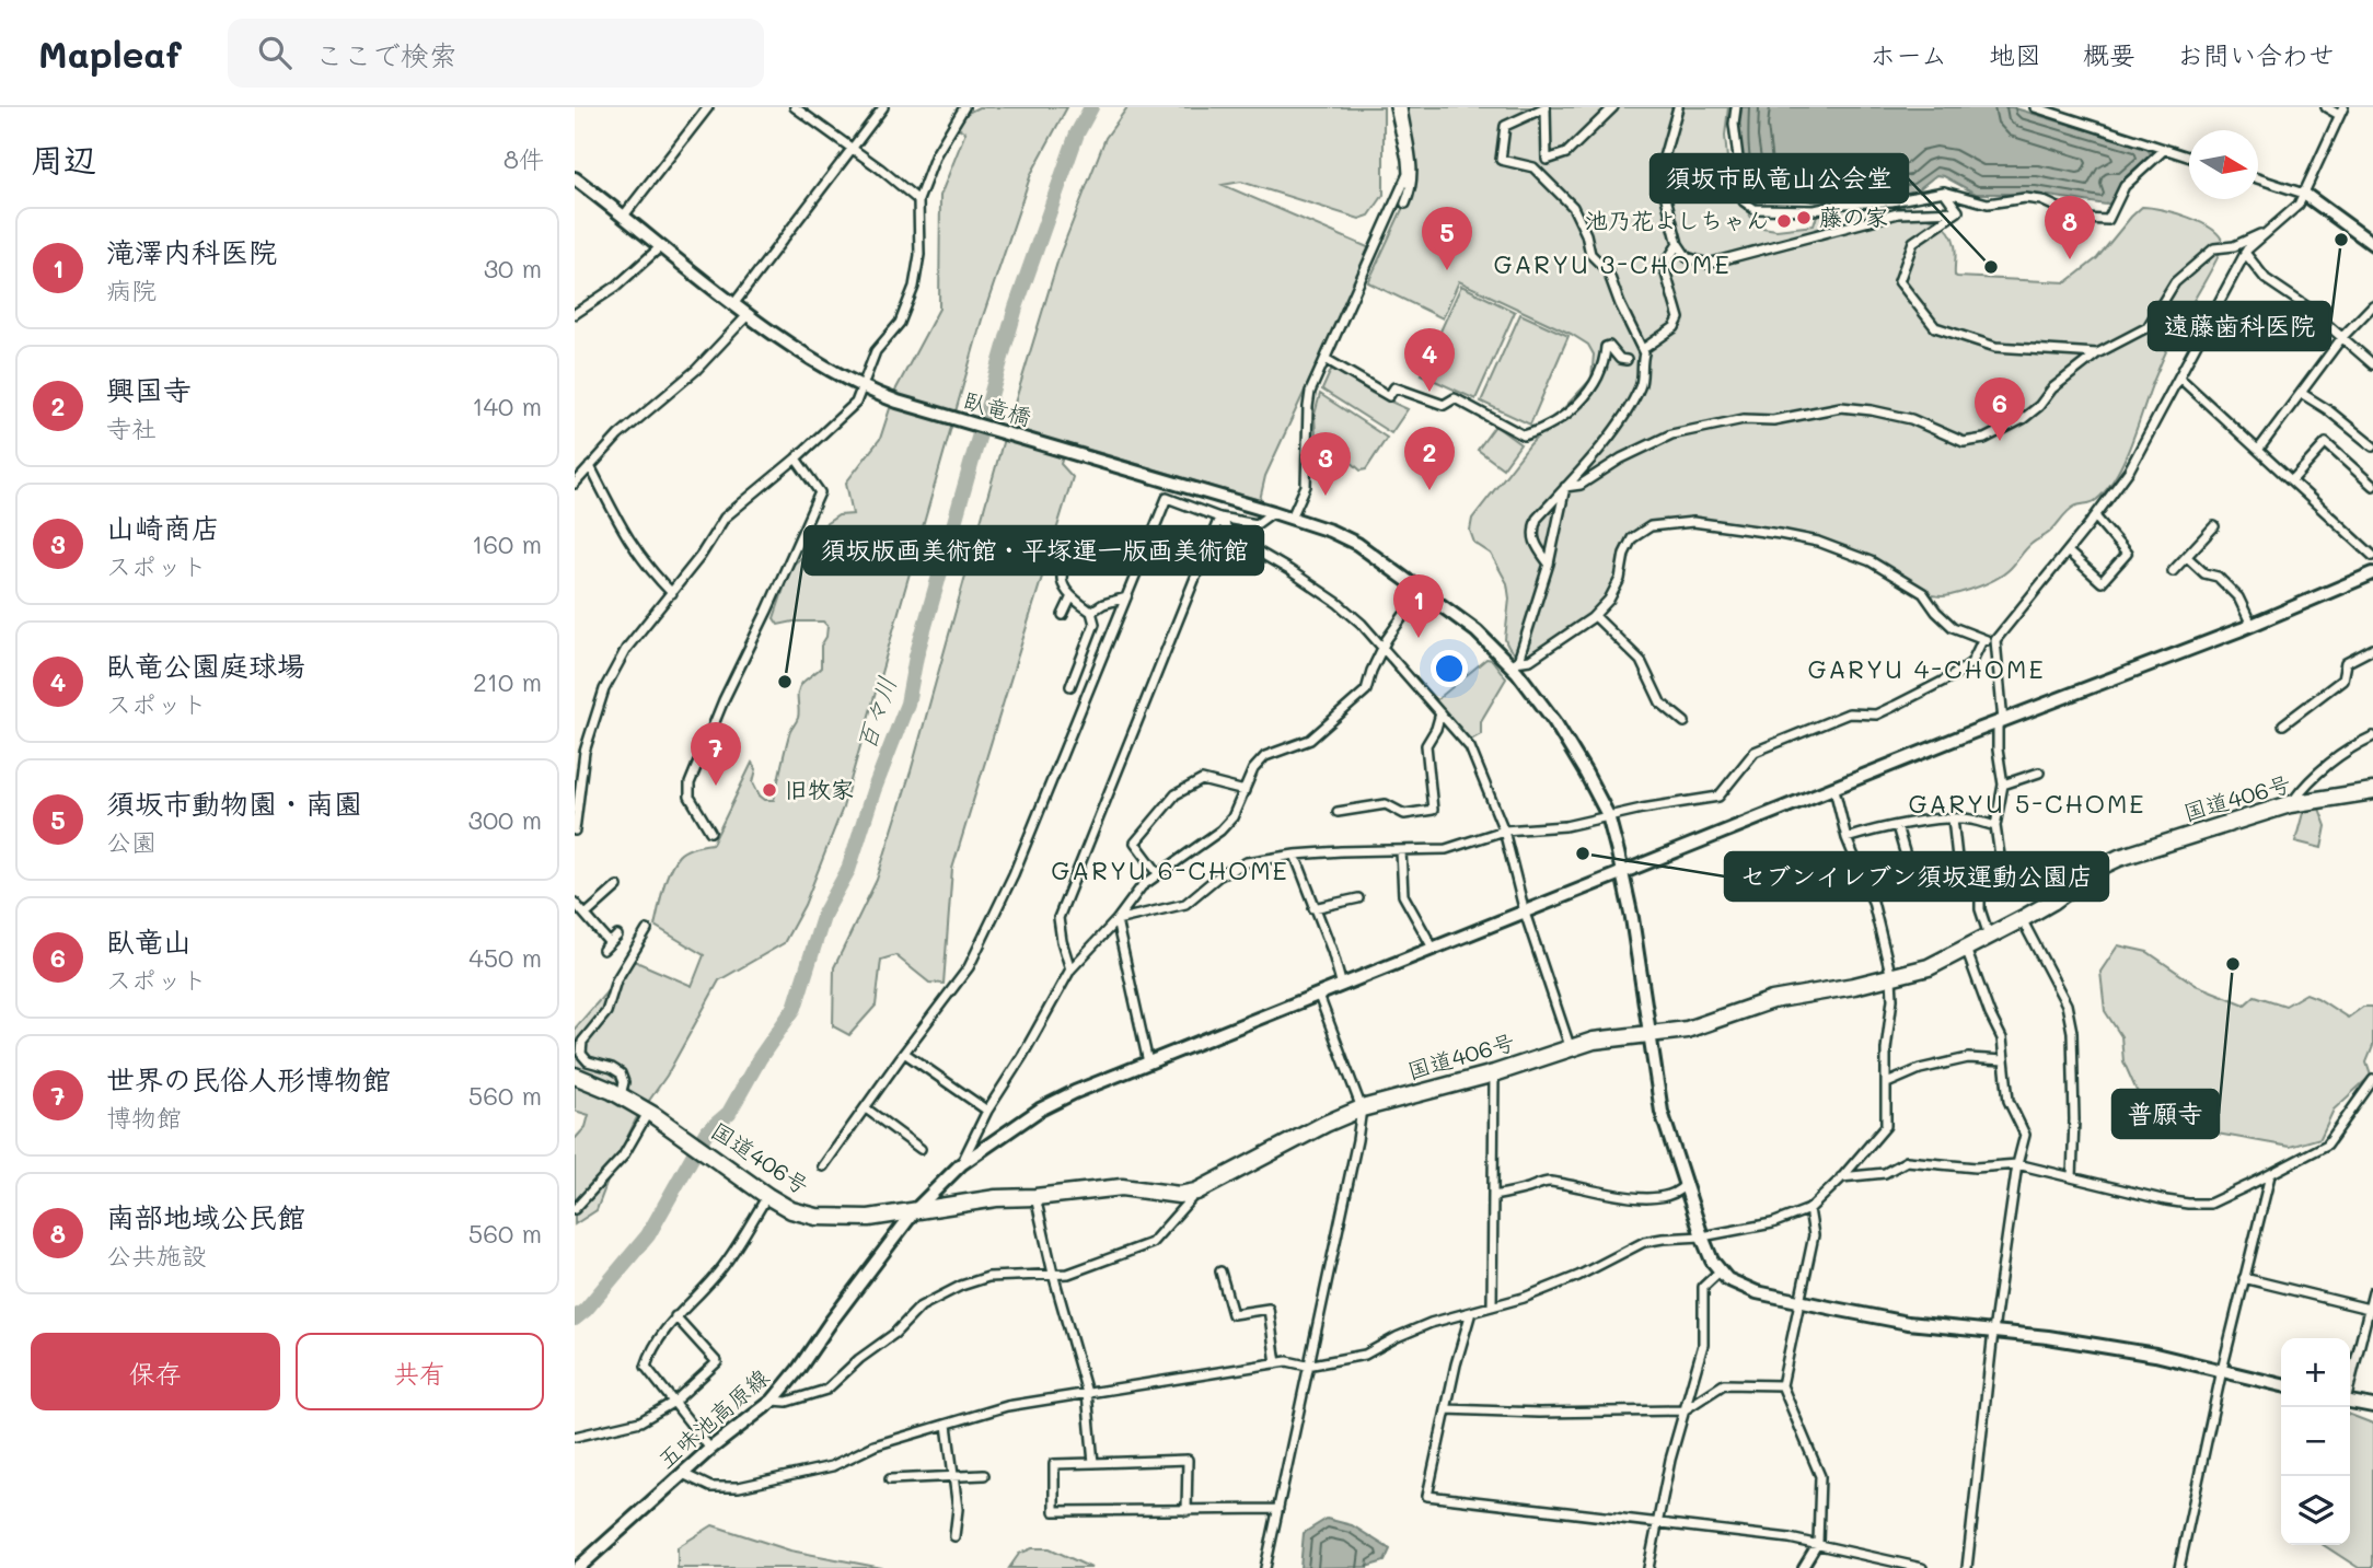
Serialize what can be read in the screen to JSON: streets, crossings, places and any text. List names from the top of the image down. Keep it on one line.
{"streets":{"highway":["国道406号"],"street":["臥竜橋","五味池高原線"]},"crossings":[["臥竜橋","国道406号"],["臥竜橋","五味池高原線"],["国道406号","五味池高原線"]],"districts":["GARYU 3-CHOME","GARYU 4-CHOME","GARYU 5-CHOME","GARYU 6-CHOME"],"water":["百々川"],"places":["藤の家","池乃花よしちゃん","遠藤歯科医院","須坂市臥竜山公会堂","須坂版画美術館・平塚運一版画美術館","旧牧家","セブンイレブン須坂運動公園店","普願寺"],"north":"right","page":{"header":"Mapleaf","search":"ここで検索","nav":["ホーム","地図","概要","お問い合わせ"],"heading":["周辺","8件"],"pins":["8","5","4","6","2","3","1","7"],"list":[{"mark":"1","name":"滝澤内科医院","note":"病院","value":"30 m"},{"mark":"2","name":"興国寺","note":"寺社","value":"140 m"},{"mark":"3","name":"山崎商店","note":"スポット","value":"160 m"},{"mark":"4","name":"臥竜公園庭球場","note":"スポット","value":"210 m"},{"mark":"5","name":"須坂市動物園・南園","note":"公園","value":"300 m"},{"mark":"6","name":"臥竜山","note":"スポット","value":"450 m"},{"mark":"7","name":"世界の民俗人形博物館","note":"博物館","value":"560 m"},{"mark":"8","name":"南部地域公民館","note":"公共施設","value":"560 m"}],"buttons":["保存","共有"],"map_buttons":["+","−"]}}
